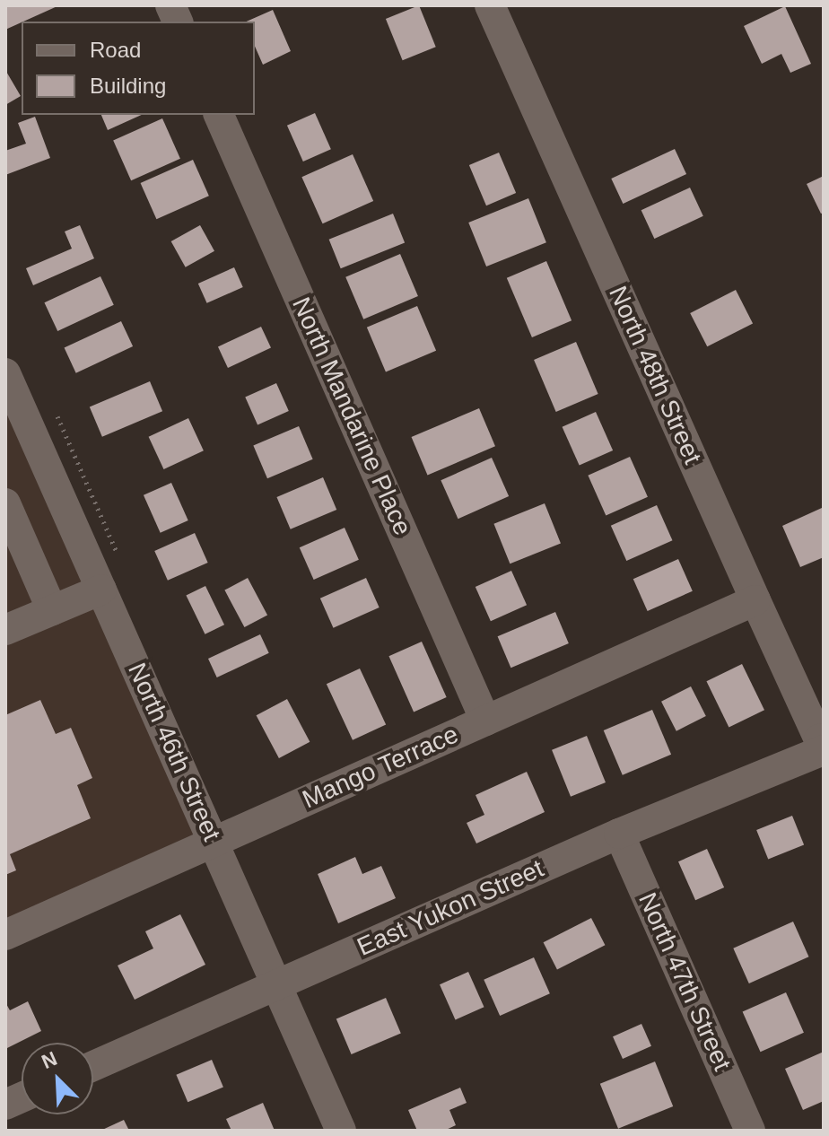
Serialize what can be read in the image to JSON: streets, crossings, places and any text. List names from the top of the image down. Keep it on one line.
{"streets":{"street":["North 48th Street","North Mandarine Place","North 46th Street","Mango Terrace","East Yukon Street","North 47th Street"]},"crossings":[["North 48th Street","Mango Terrace"],["North Mandarine Place","Mango Terrace"],["North 46th Street","Mango Terrace"],["North 46th Street","East Yukon Street"],["East Yukon Street","North 47th Street"]],"legend":["Road","Building"],"north":"top left"}
